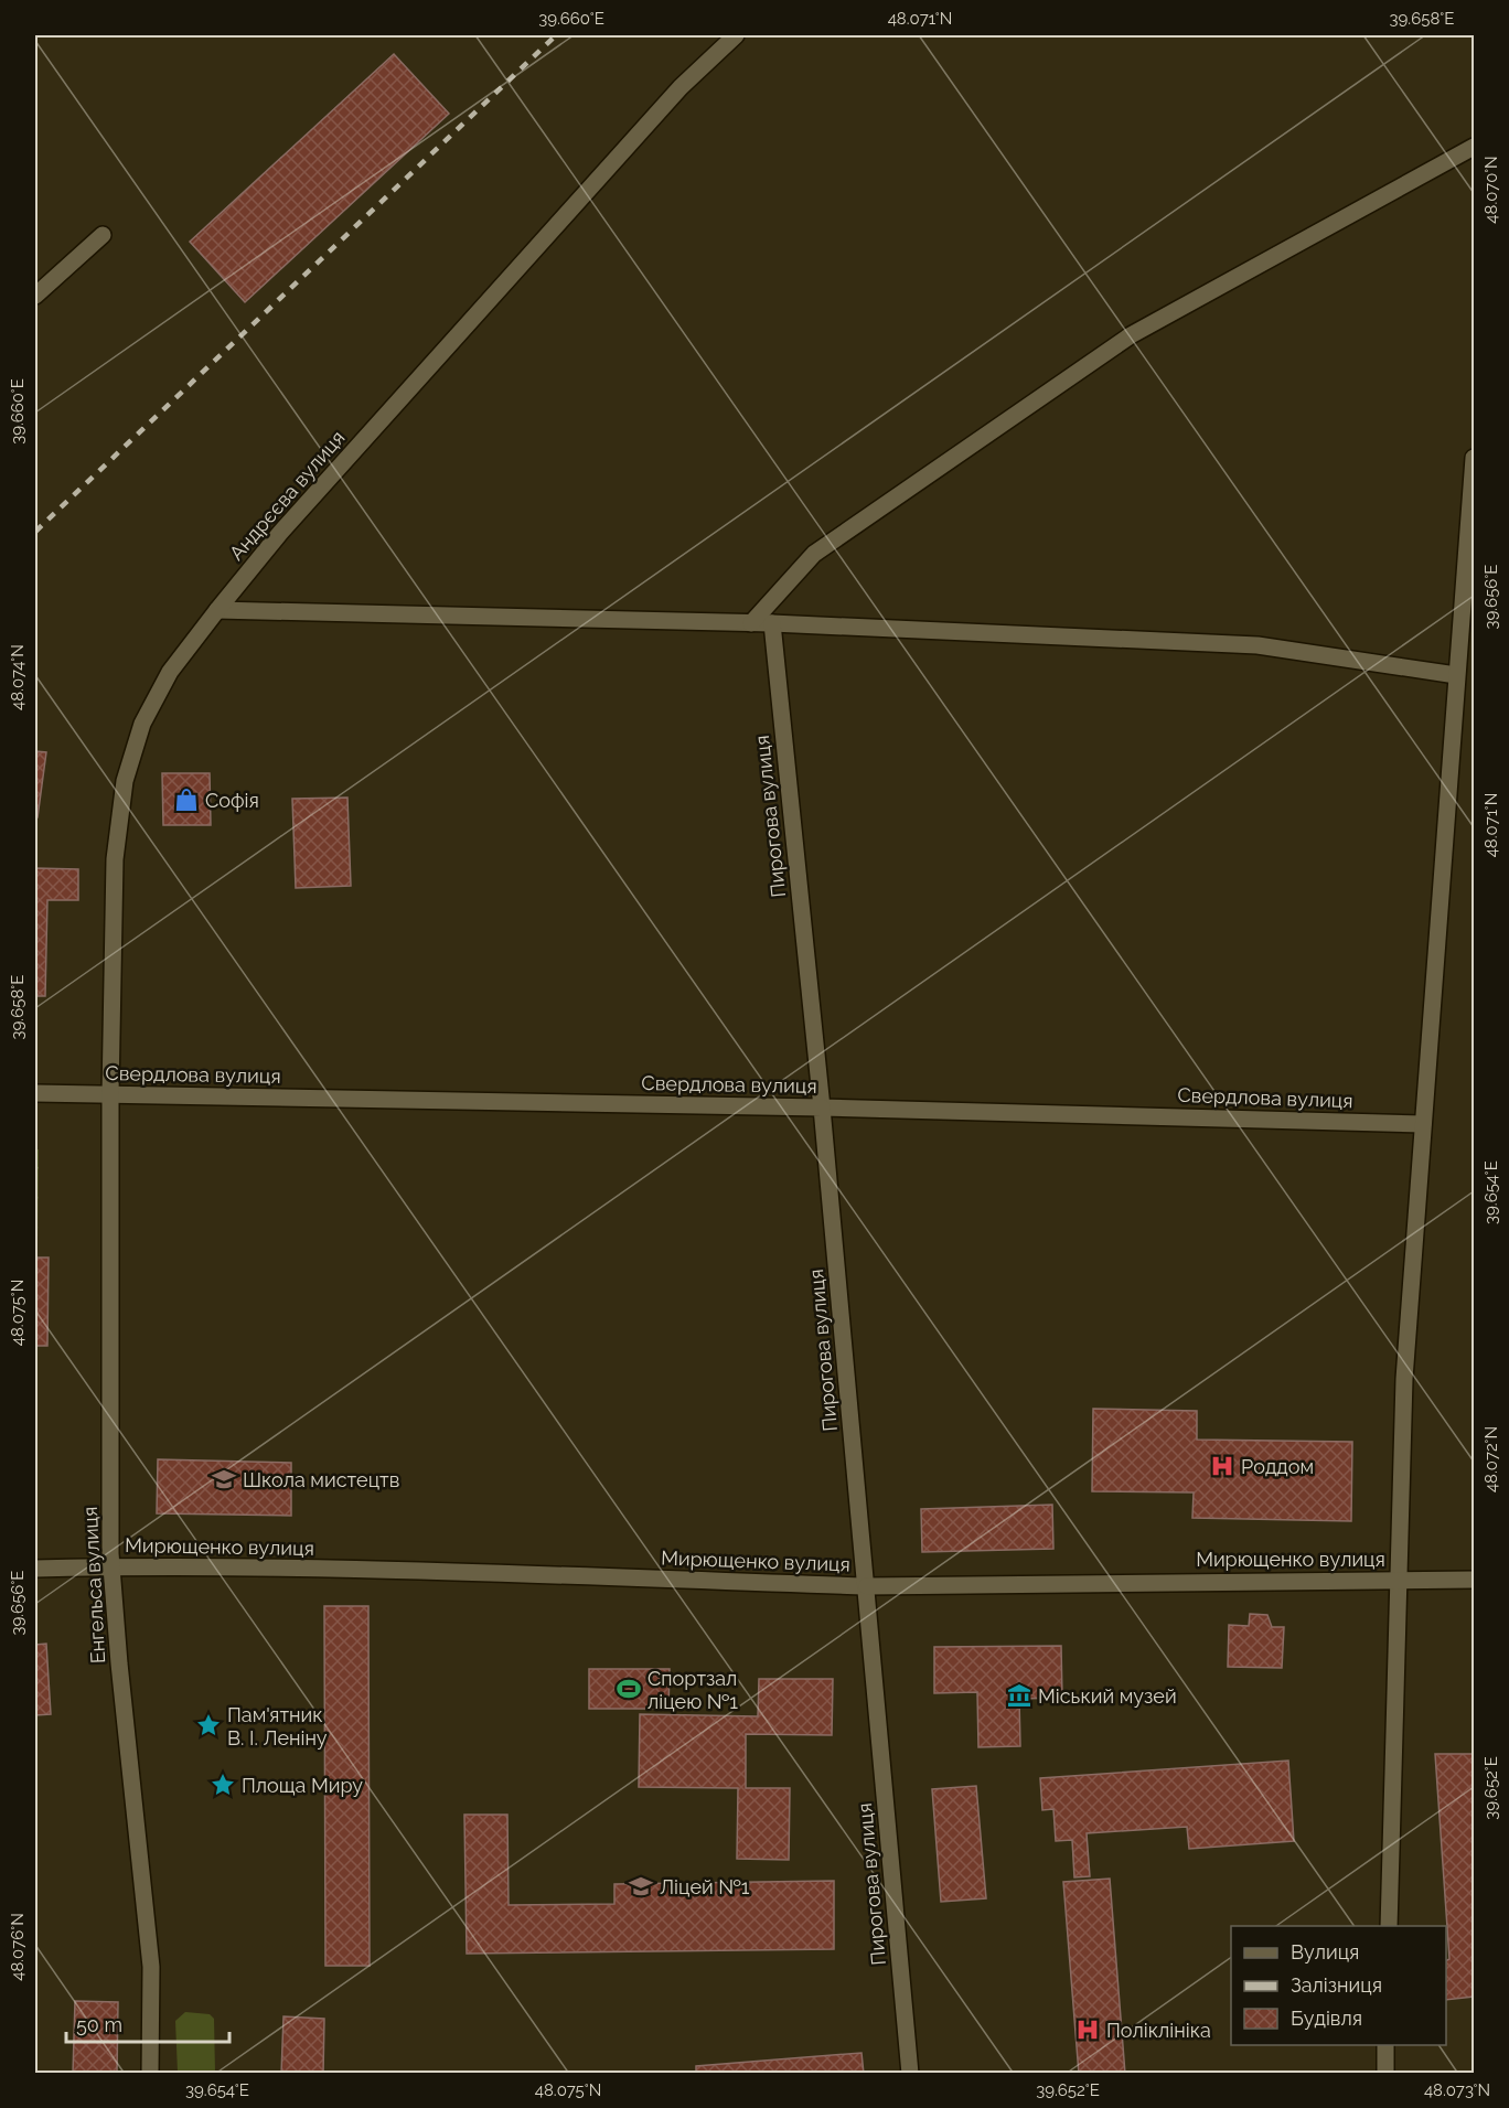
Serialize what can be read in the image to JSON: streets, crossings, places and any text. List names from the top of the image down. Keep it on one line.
{"streets":{"street":["Андрєєва вулиця","Пирогова вулиця","Свердлова вулиця","Мирющенко вулиця","Енгельса вулиця"]},"crossings":[["Андрєєва вулиця","Свердлова вулиця"],["Андрєєва вулиця","Енгельса вулиця"],["Пирогова вулиця","Свердлова вулиця"],["Пирогова вулиця","Мирющенко вулиця"],["Свердлова вулиця","Енгельса вулиця"],["Мирющенко вулиця","Енгельса вулиця"]],"places":{"shop":["Софія"],"hospital":["Роддом","Поліклініка"],"school or university":["Школа мистецтв","Ліцей №1"],"sports":["Спортзал ліцею №1"],"museum":["Міський музей"],"place":["Пам'ятник В. І. Леніну","Площа Миру"]},"legend":["Вулиця","Залізниця","Будівля"],"scale_bar":"50 m","coordinates":["39.660°E","48.071°N","39.658°E","48.070°N","39.656°E","48.074°N","39.654°E","48.075°N","48.072°N","39.652°E","48.076°N","48.073°N"]}
